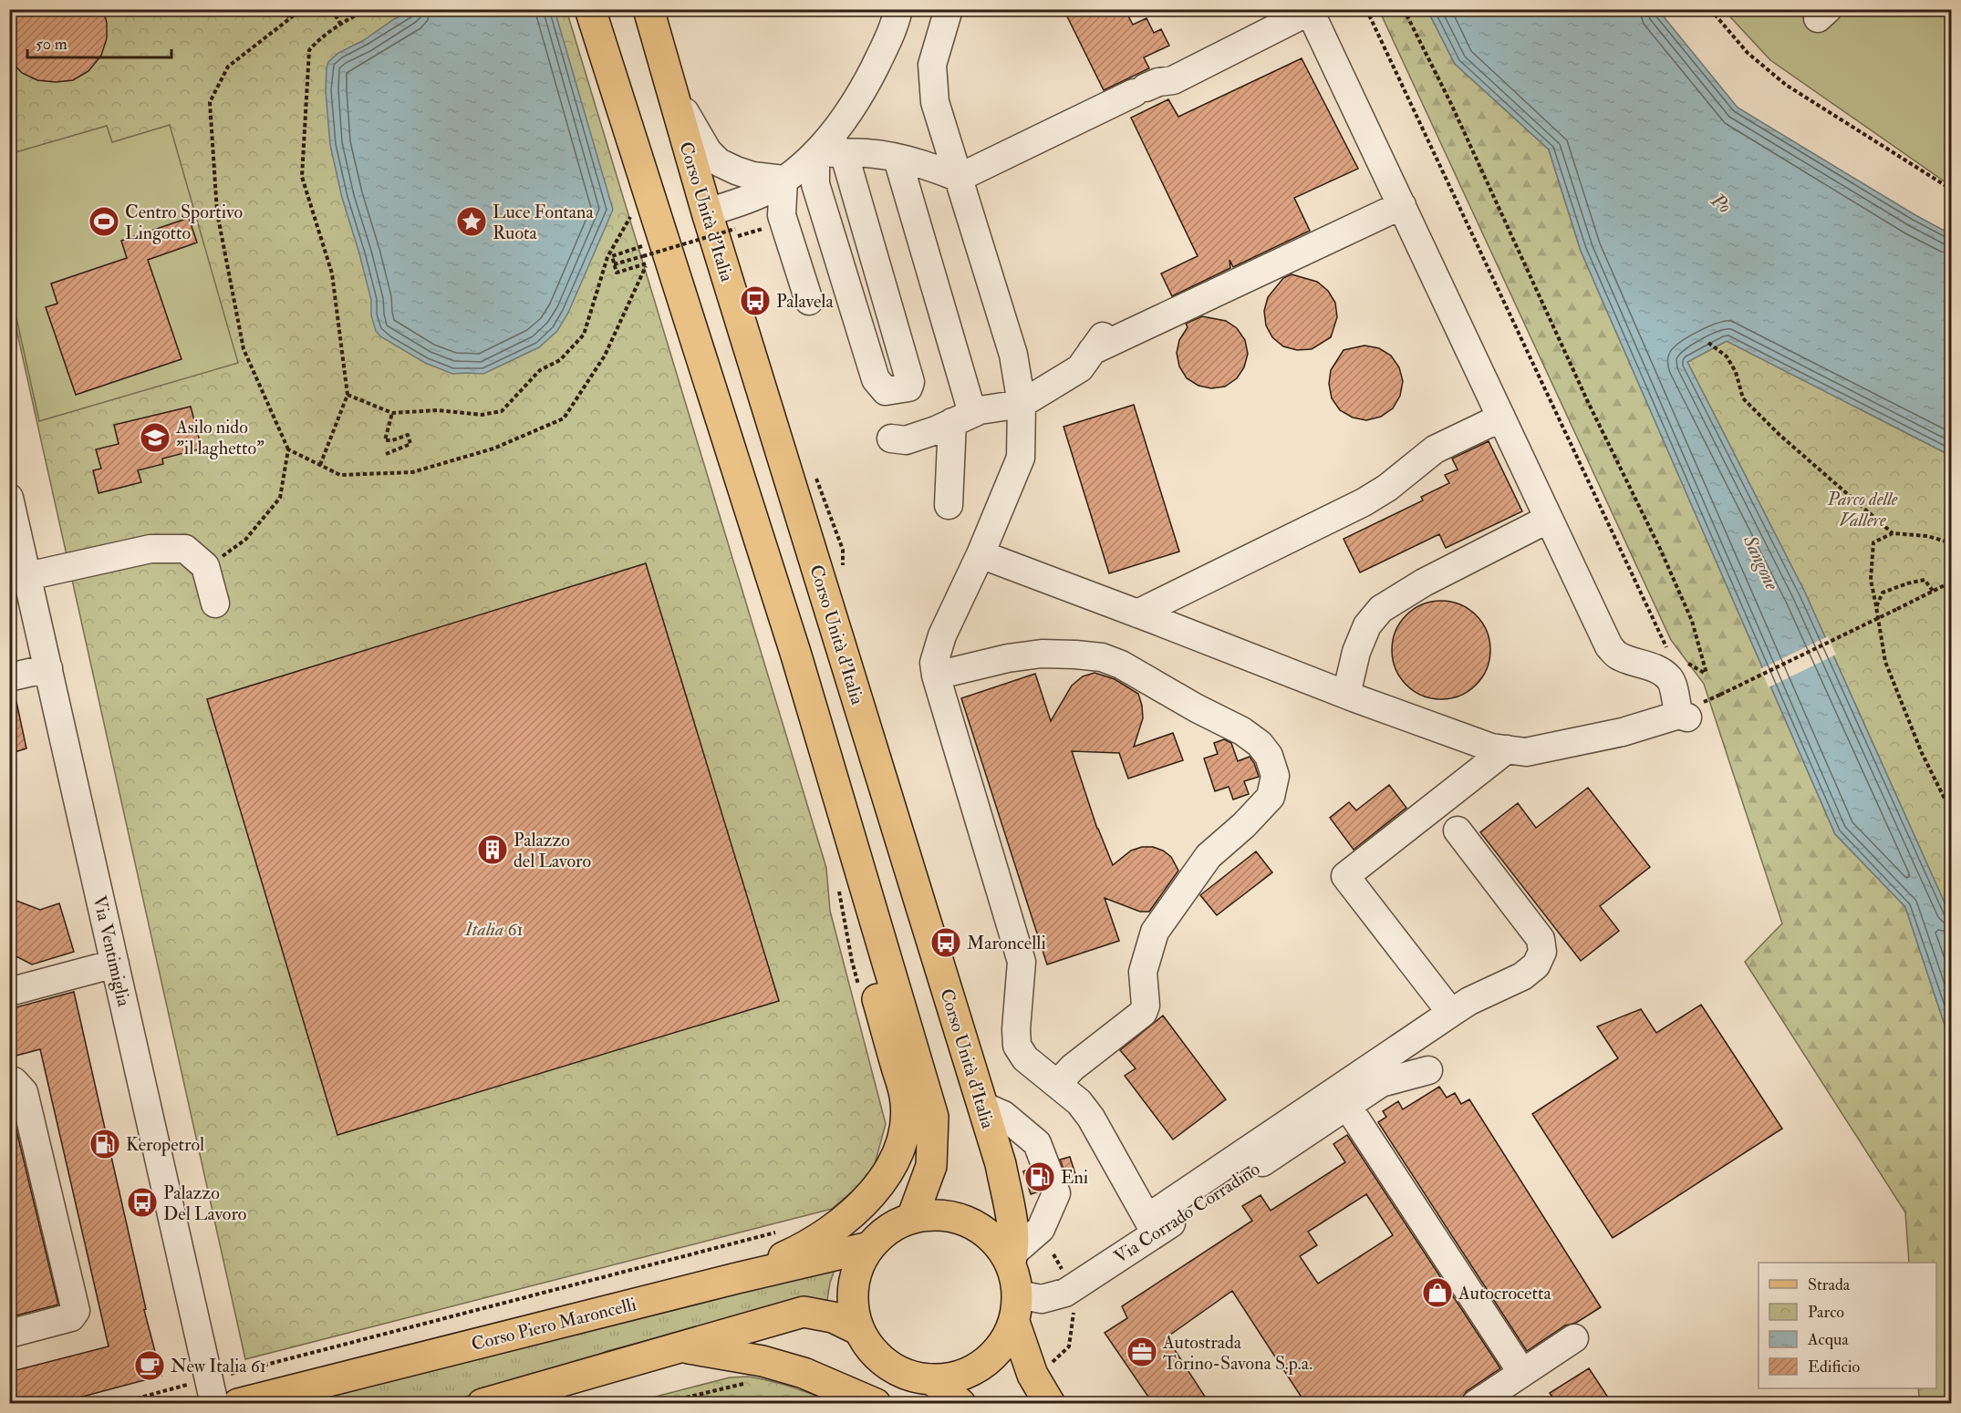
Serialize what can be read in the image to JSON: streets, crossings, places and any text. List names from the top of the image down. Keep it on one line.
{"streets":{"main road":["Corso Unità d'Italia","Corso Piero Maroncelli"],"street":["Via Ventimiglia","Via Corrado Corradino"]},"crossings":[["Corso Unità d'Italia","Via Corrado Corradino"],["Corso Unità d'Italia","Corso Piero Maroncelli"],["Via Corrado Corradino","Corso Piero Maroncelli"]],"water":["Po","Sangone"],"parks":["Parco delle Vallere","Italia 61"],"places":{"sports":["Centro Sportivo Lingotto"],"place":["Luce Fontana Ruota"],"bus stop":["Palavela","Maroncelli","Palazzo Del Lavoro"],"school or university":["Asilo nido \"il laghetto\""],"building":["Palazzo del Lavoro"],"fuel station":["Keropetrol","Eni"],"shop":["Autocrocetta"],"office":["Autostrada Torino-Savona S.p.a."],"cafe":["New Italia 61"]},"legend":["Strada","Parco","Acqua","Edificio"],"scale_bar":"50 m"}
